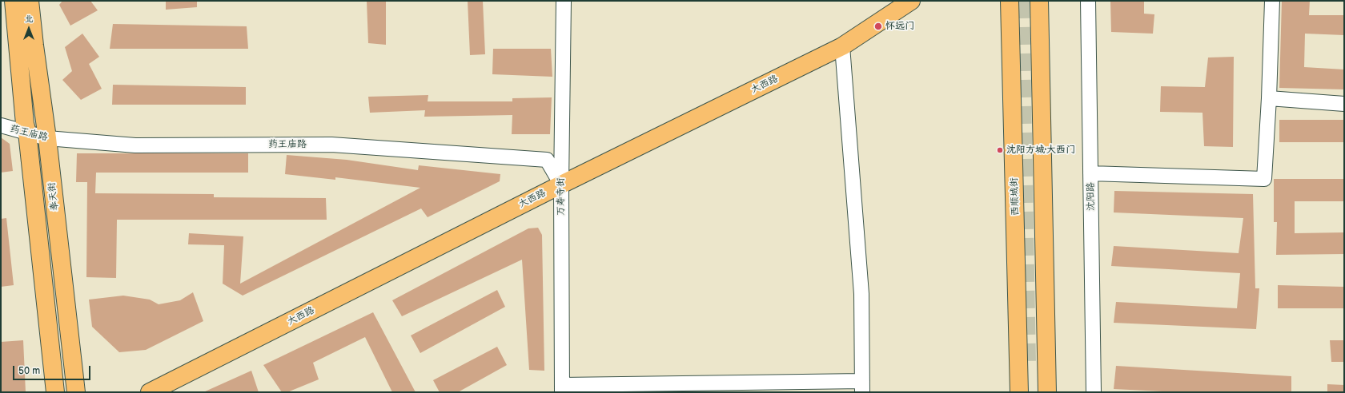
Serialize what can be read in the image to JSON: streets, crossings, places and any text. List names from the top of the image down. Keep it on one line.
{"streets":{"main road":["大西路","奉天街","西顺城街"],"street":["药王庙路","万寿寺街","沈阳路"]},"crossings":[["大西路","药王庙路"],["大西路","万寿寺街"],["药王庙路","奉天街"],["药王庙路","万寿寺街"]],"places":["怀远门","沈阳方城·大西门"],"scale_bar":"50 m","north":"top"}
